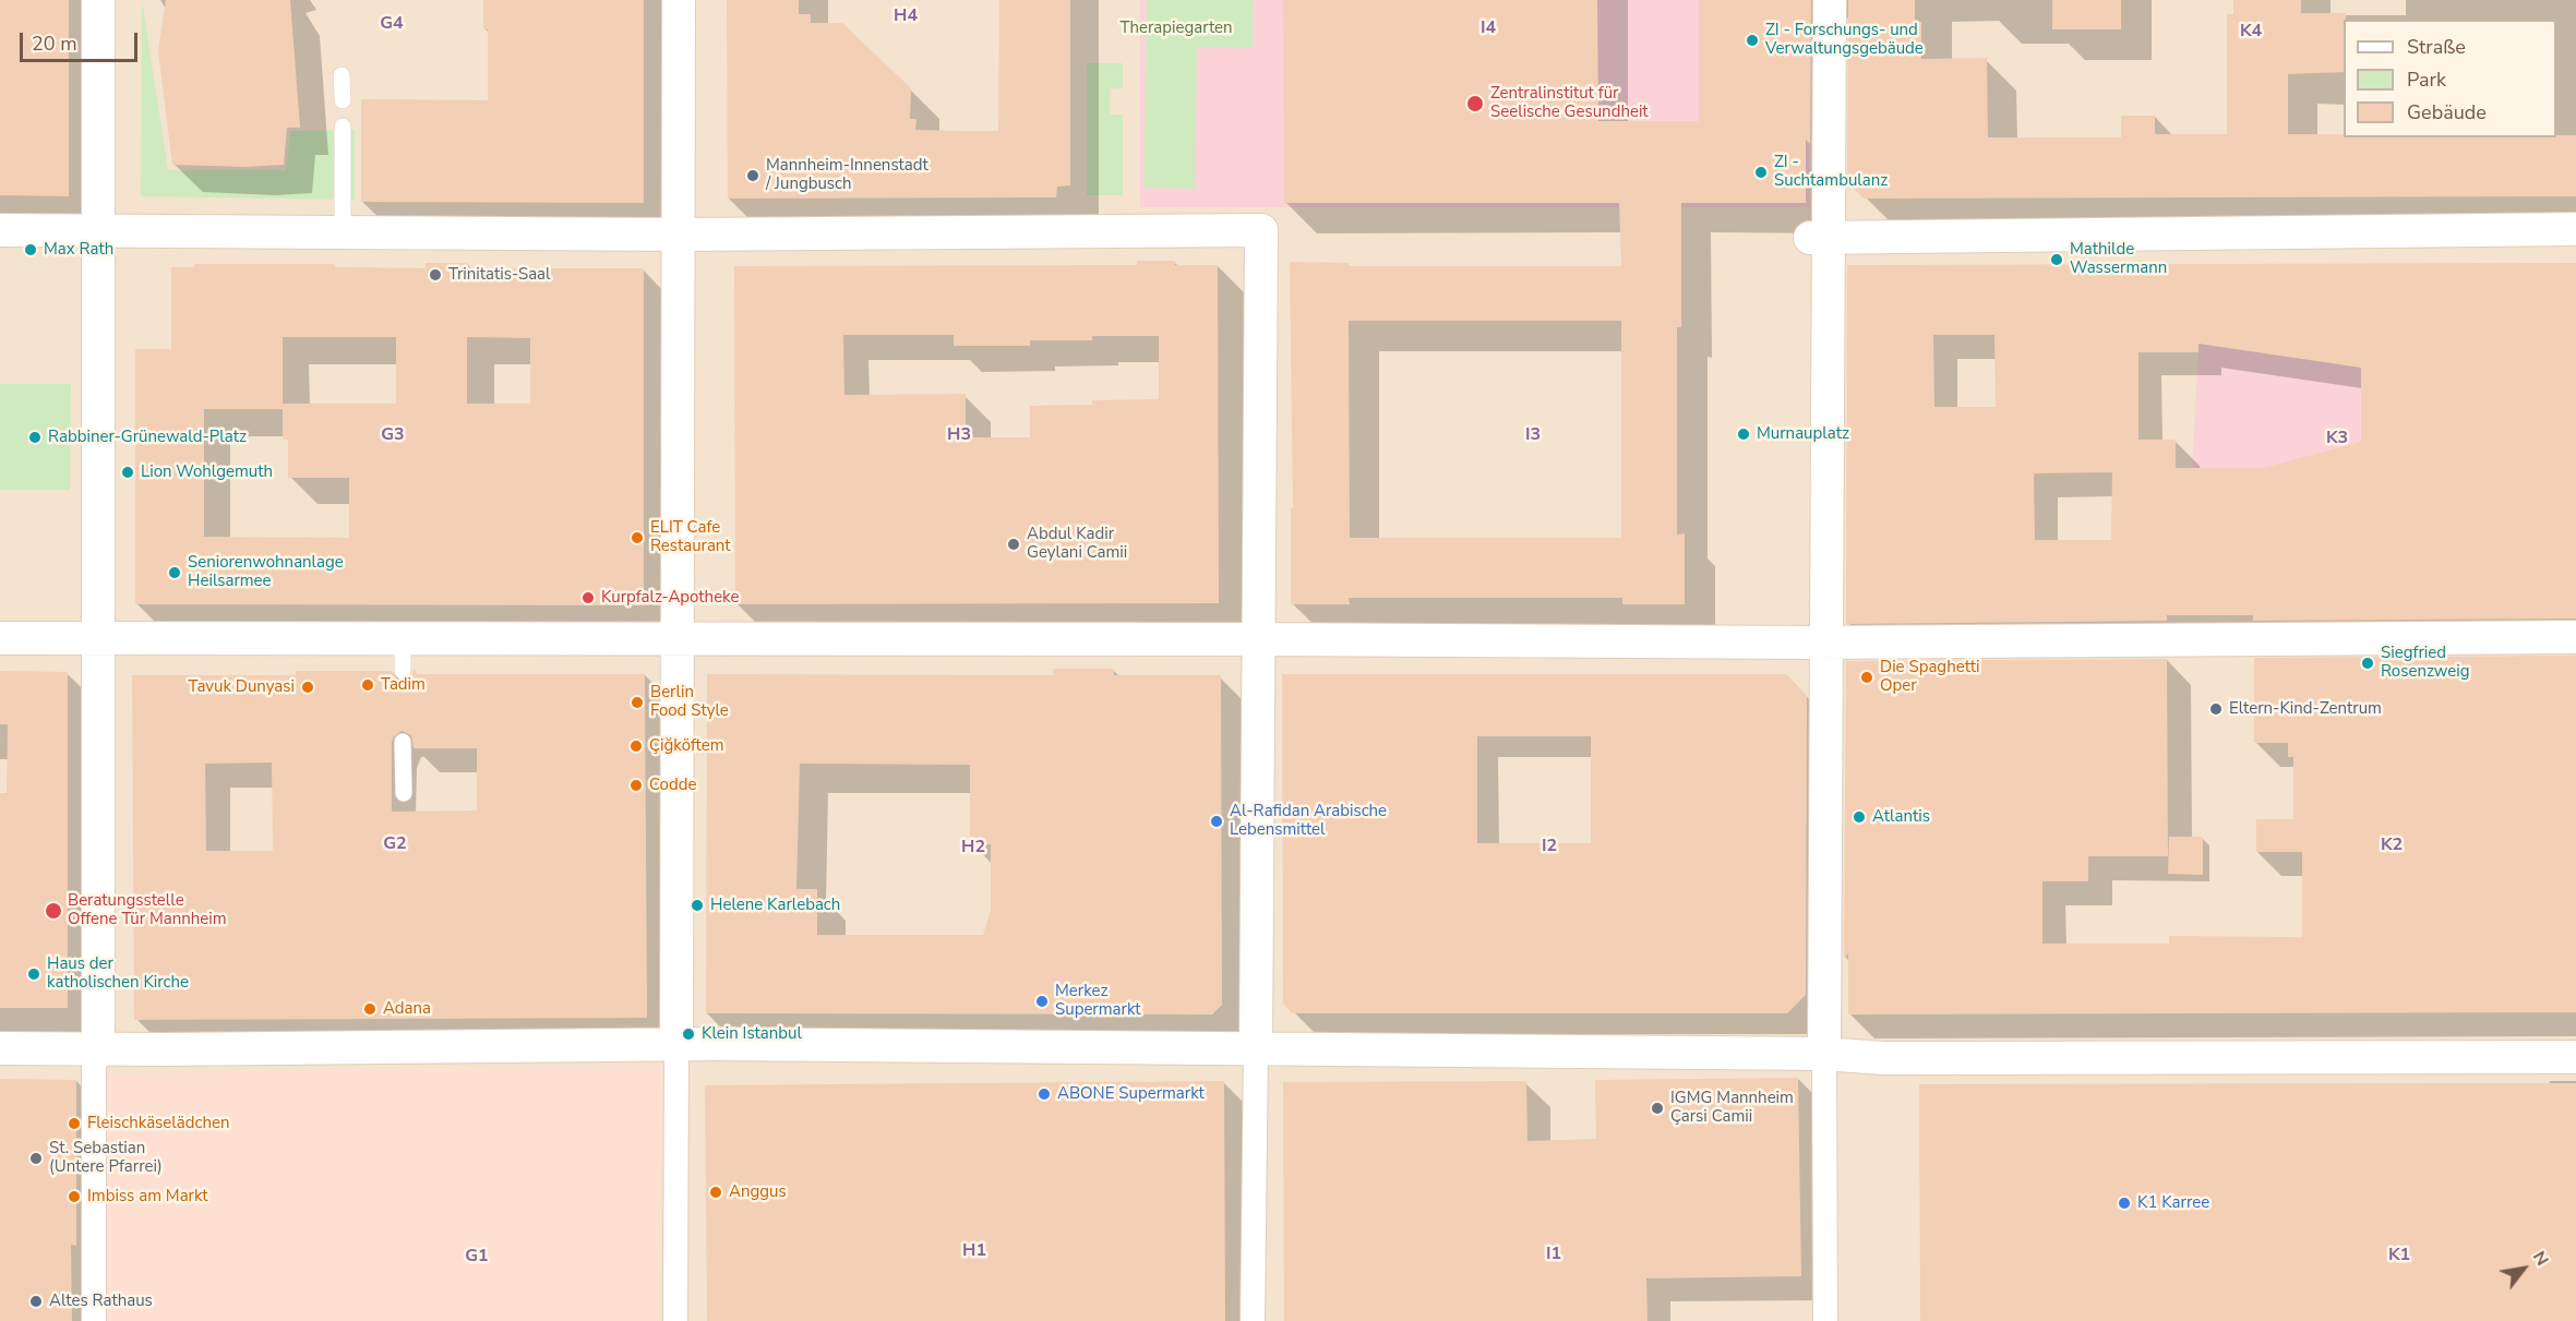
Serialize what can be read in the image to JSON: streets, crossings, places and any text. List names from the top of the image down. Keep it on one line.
{"districts":["H4","G4","I4","K4","G3","H3","I3","K3","G2","K2","I2","H2","H1","I1","K1","G1"],"parks":["Therapiegarten"],"places":["ZI - Forschungs- und Verwaltungsgebäude","Zentralinstitut für Seelische Gesundheit","ZI - Suchtambulanz","Mannheim-Innenstadt / Jungbusch","Max Rath","Mathilde Wassermann","Trinitatis-Saal","Murnauplatz","Rabbiner-Grünewald-Platz","Lion Wohlgemuth","ELIT Cafe Restaurant","Abdul Kadir Geylani Camii","Seniorenwohnanlage Heilsarmee","Kurpfalz-Apotheke","Siegfried Rosenzweig","Die Spaghetti Oper","Tadim","Tavuk Dunyasi","Berlin Food Style","Eltern-Kind-Zentrum","Çiğköftem","Codde","Atlantis","Al-Rafidan Arabische Lebensmittel","Helene Karlebach","Beratungsstelle Offene Tür Mannheim","Haus der katholischen Kirche","Merkez Supermarkt","Adana","Klein Istanbul","ABONE Supermarkt","IGMG Mannheim Çarsi Camii","Fleischkäselädchen","St. Sebastian (Untere Pfarrei)","Anggus","Imbiss am Markt","K1 Karree","Altes Rathaus"],"legend":["Straße","Park","Gebäude"],"scale_bar":"20 m","north":"top right"}
